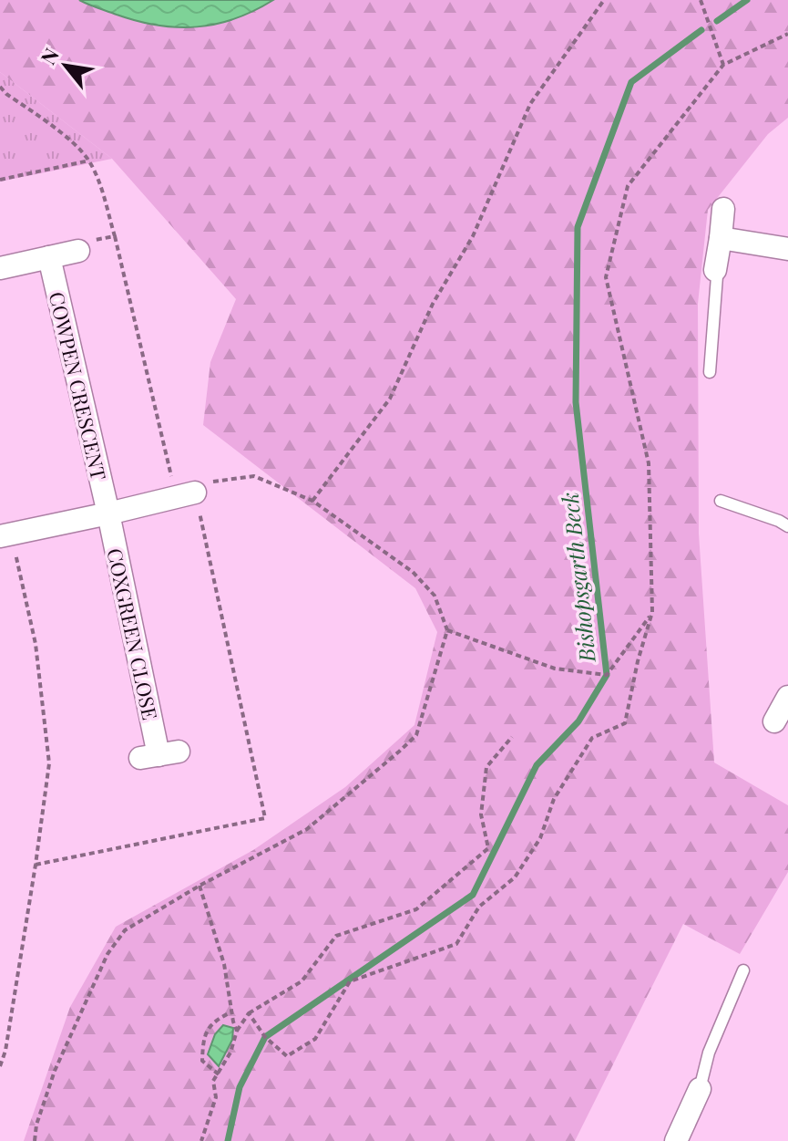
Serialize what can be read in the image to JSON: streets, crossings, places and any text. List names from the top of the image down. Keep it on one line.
{"streets":{"street":["COWPEN CRESCENT","COXGREEN CLOSE"]},"crossings":[["COWPEN CRESCENT","COXGREEN CLOSE"]],"water":["Bishopsgarth Beck"],"north":"top left"}
